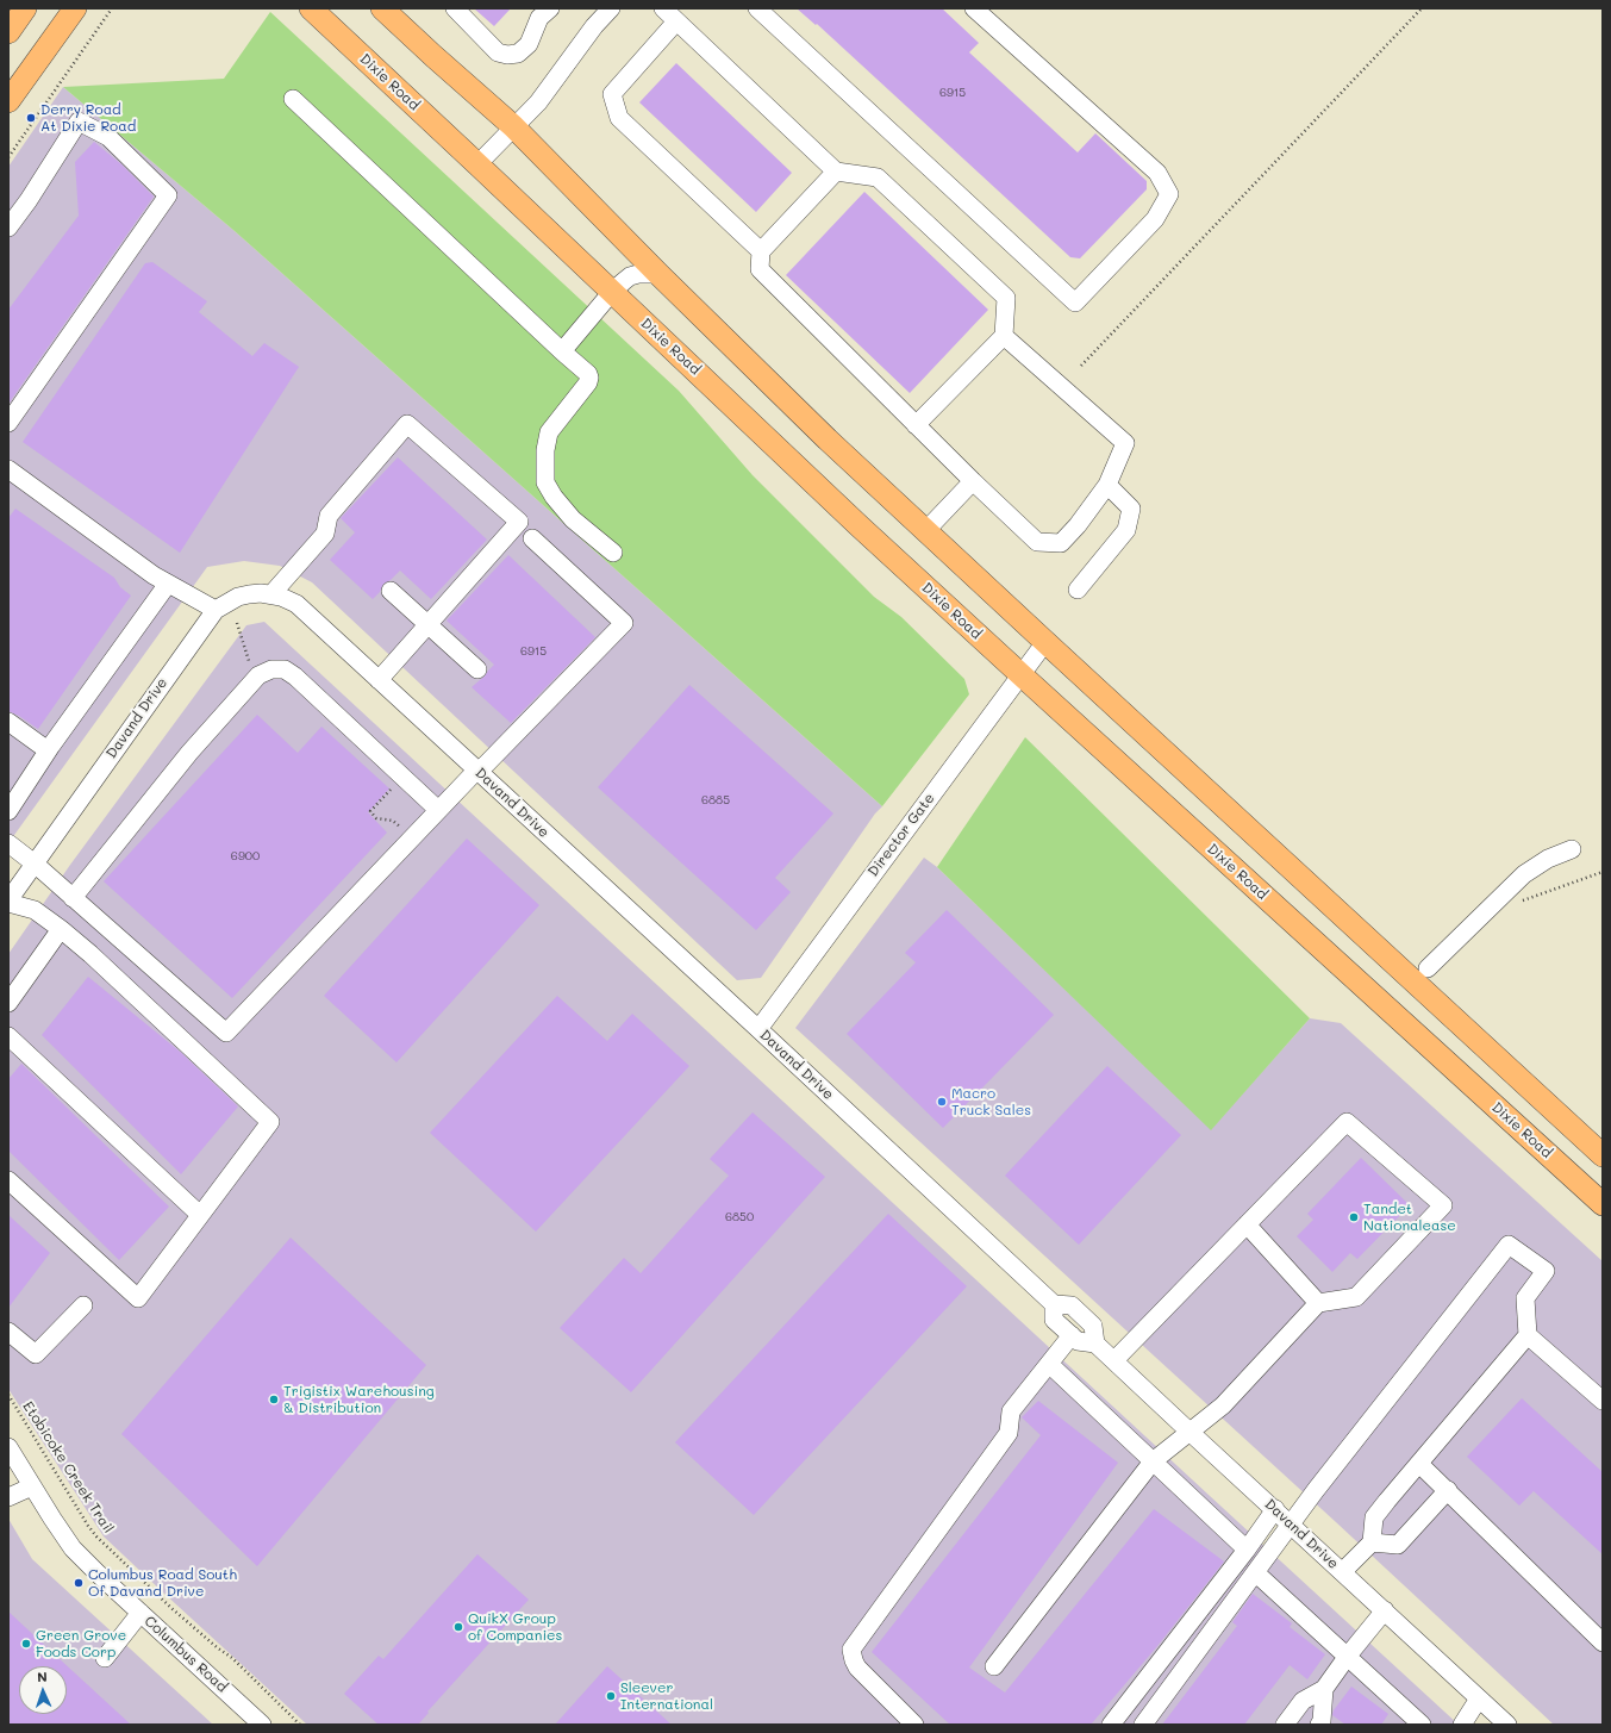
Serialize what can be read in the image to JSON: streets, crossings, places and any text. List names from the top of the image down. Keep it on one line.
{"streets":{"main road":["Dixie Road"],"street":["Davand Drive","Director Gate","Columbus Road"],"path":["Etobicoke Creek Trail"]},"crossings":[["Dixie Road","Director Gate"],["Davand Drive","Director Gate"]],"places":["Derry Road At Dixie Road","Macro Truck Sales","Tandet Nationalease","Trigistix Warehousing & Distribution","Columbus Road South Of Davand Drive","QuikX Group of Companies","Green Grove Foods Corp","Sleever International"],"house_numbers":["6915","6915","6885","6900","6850"],"north":"top"}
